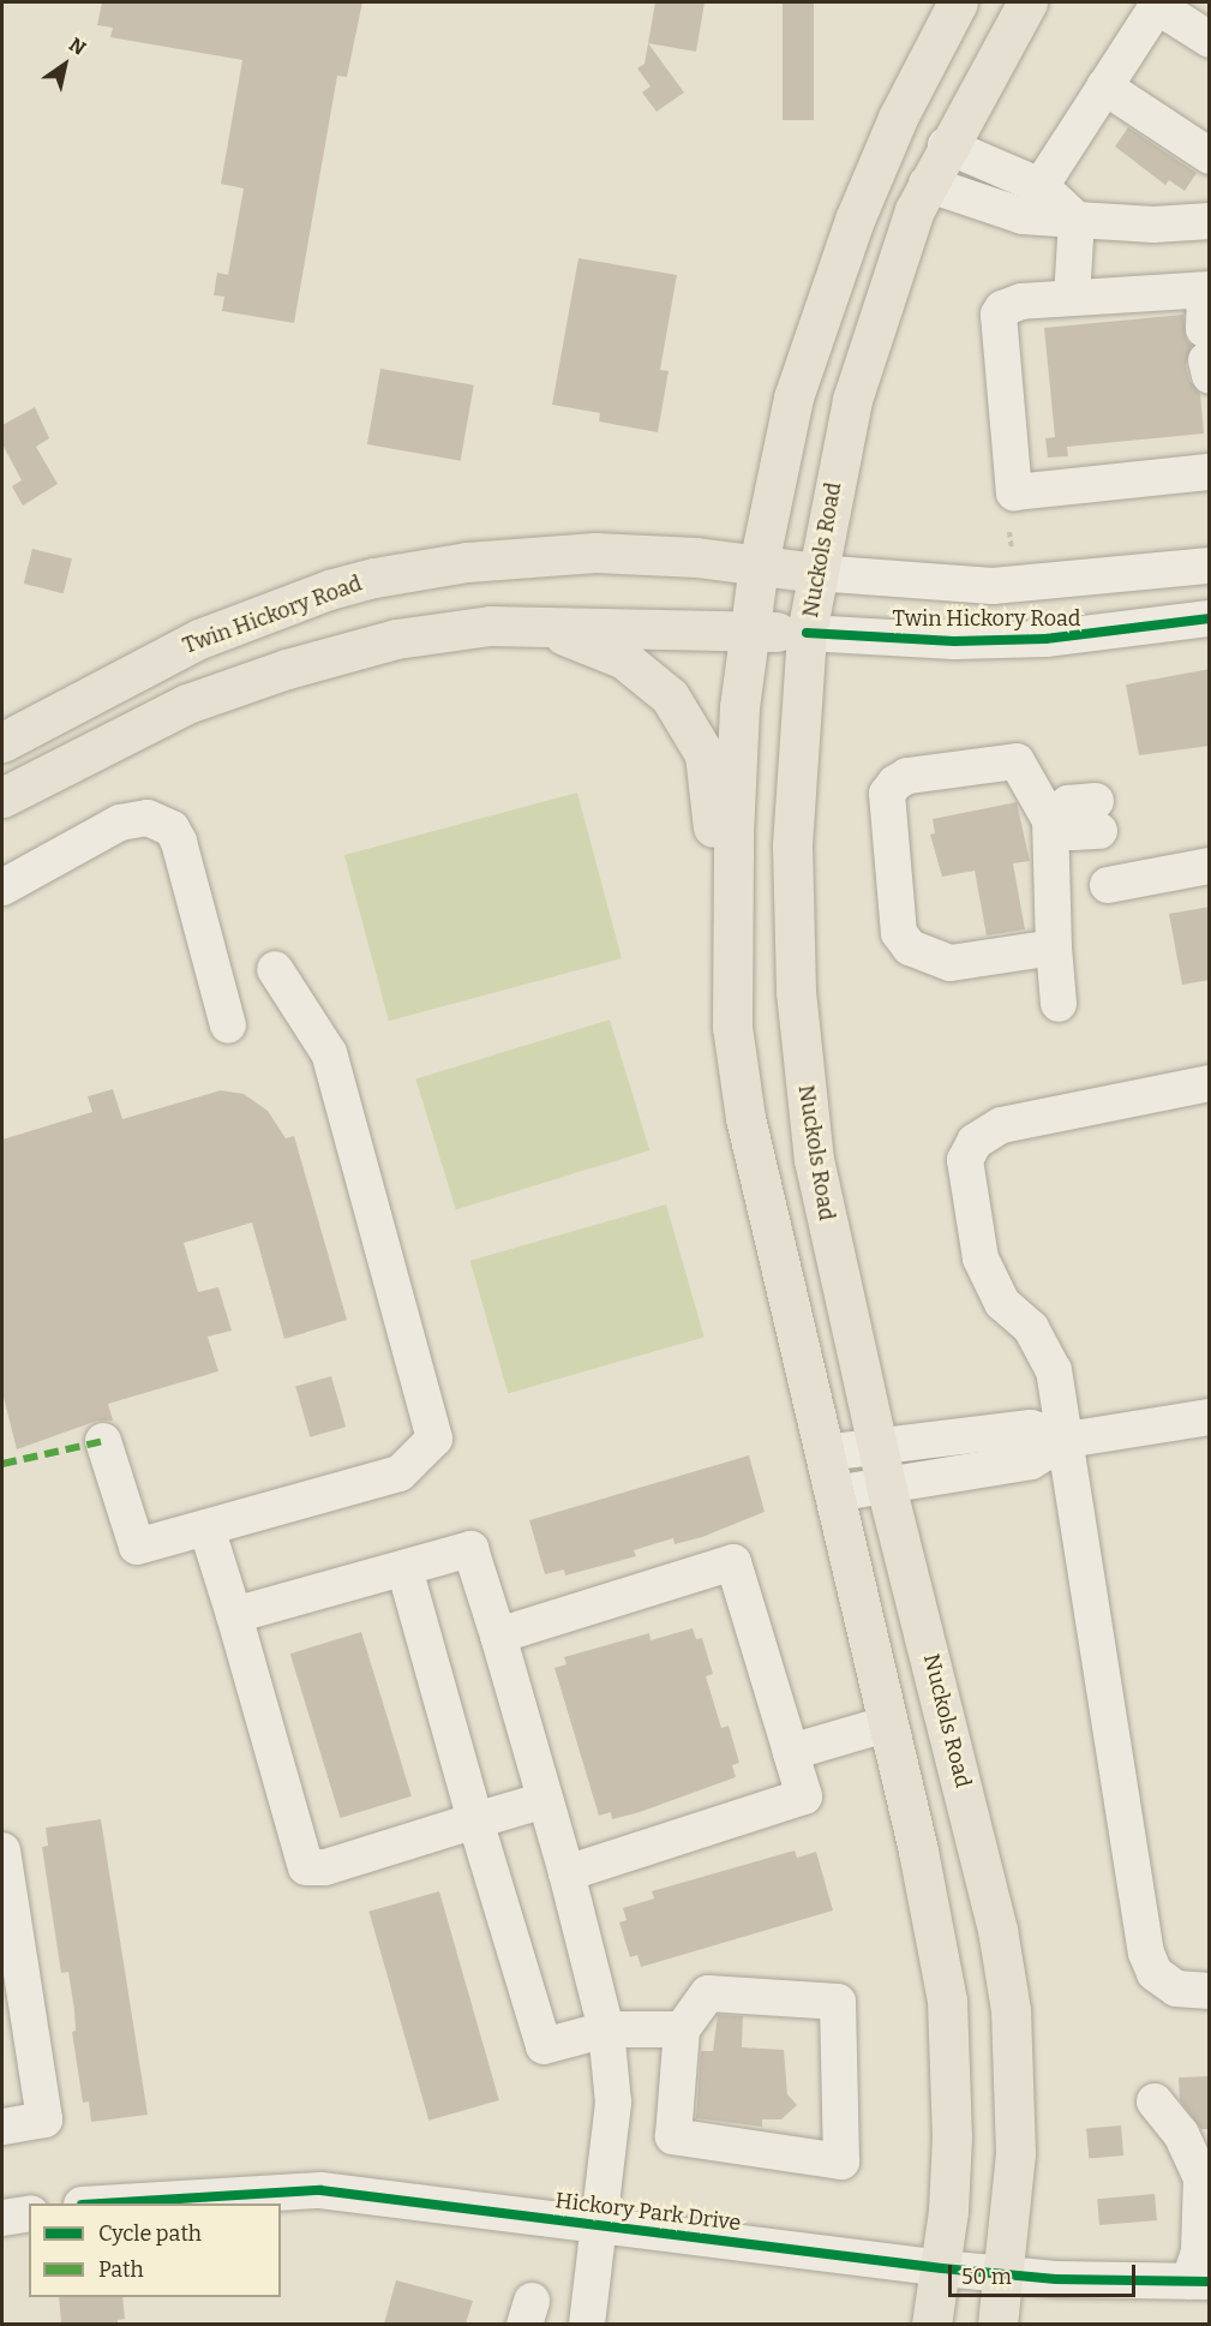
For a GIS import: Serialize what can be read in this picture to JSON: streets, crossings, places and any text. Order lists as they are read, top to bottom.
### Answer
{
  "streets": {
    "main road": ["Nuckols Road", "Twin Hickory Road"],
    "street": ["Hickory Park Drive"]
  },
  "crossings": [
    ["Nuckols Road", "Twin Hickory Road"],
    ["Nuckols Road", "Hickory Park Drive"]
  ],
  "legend": ["Cycle path", "Path"],
  "scale_bar": "50 m",
  "north": "top right"
}
